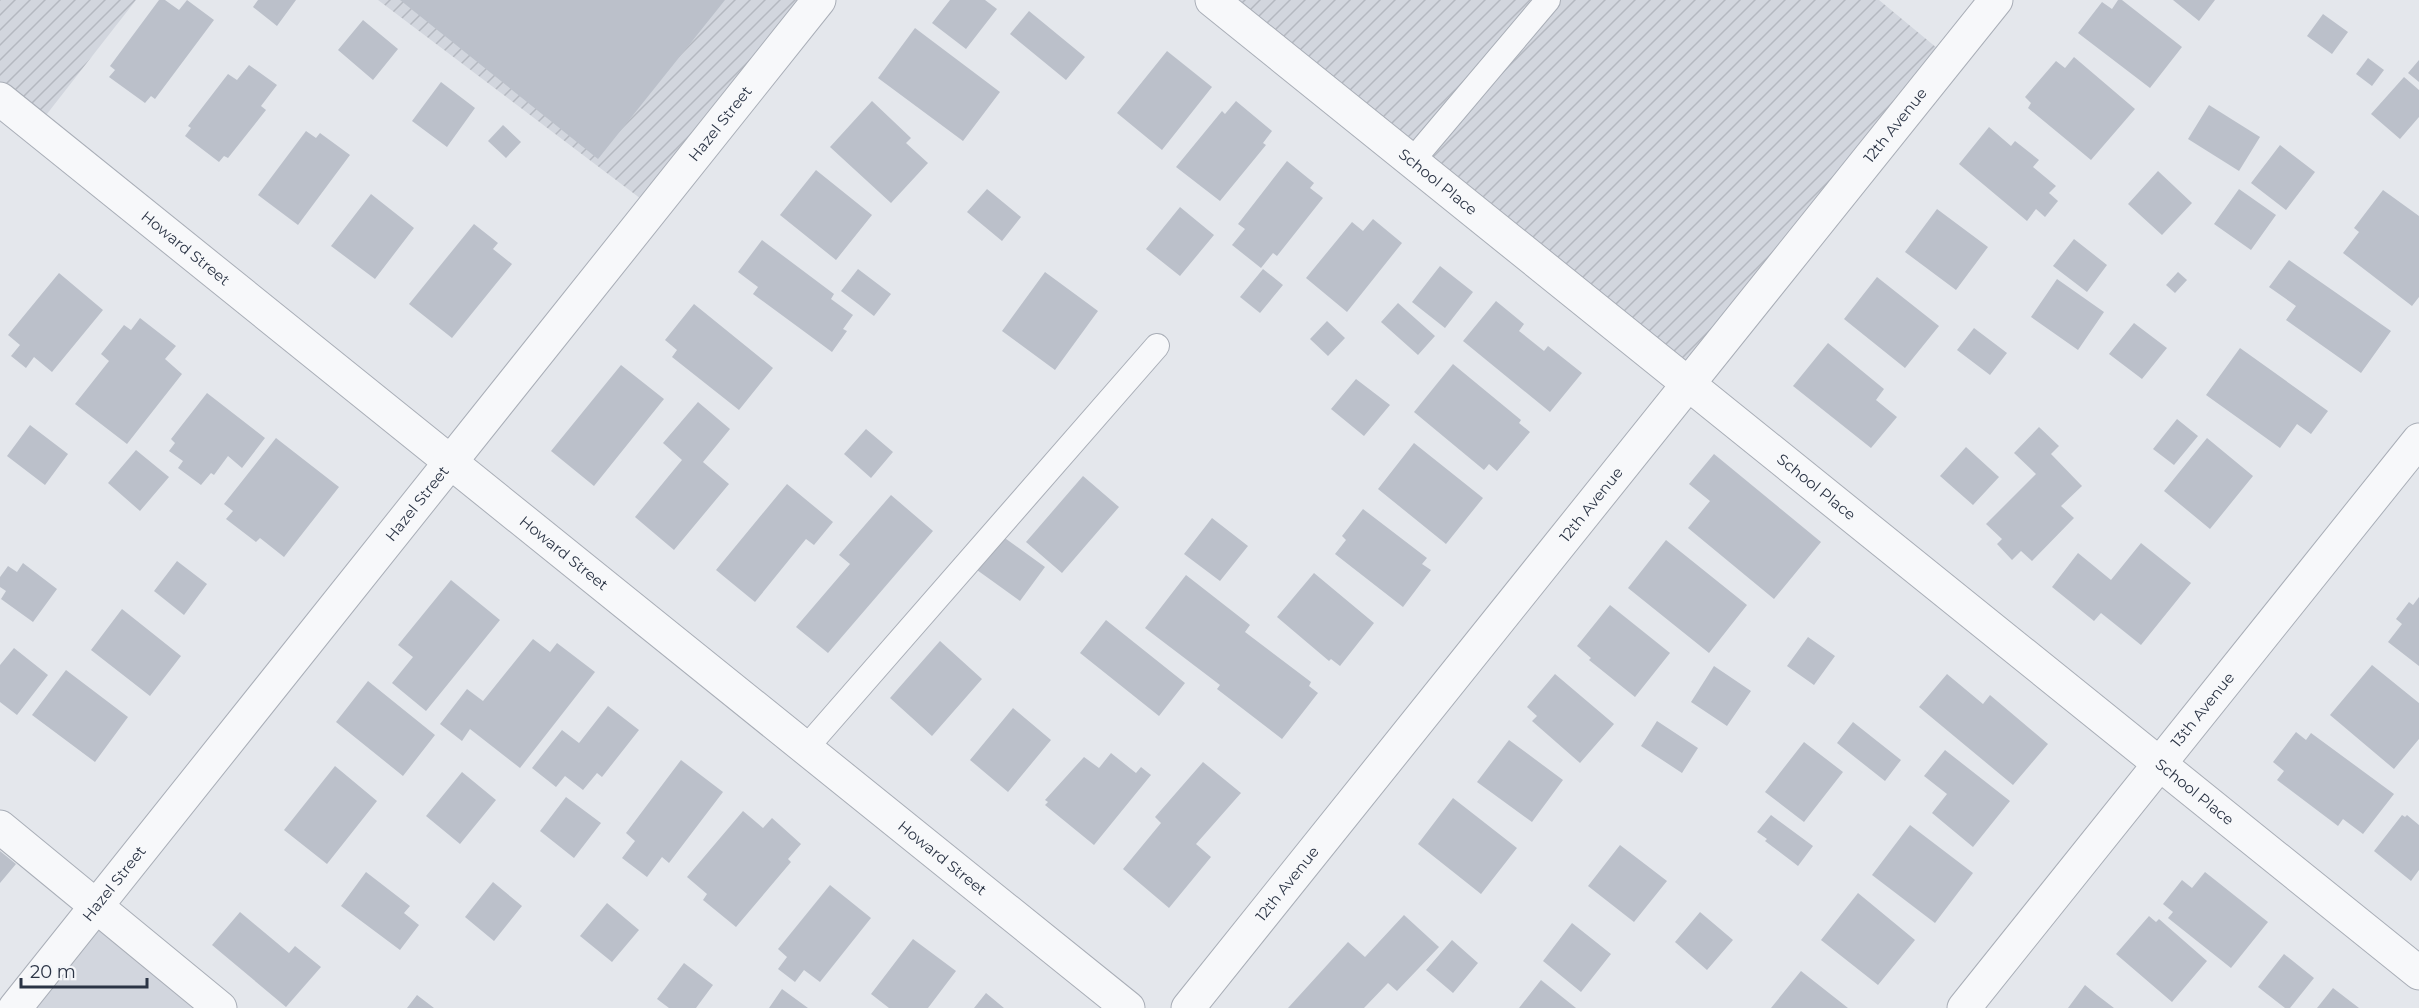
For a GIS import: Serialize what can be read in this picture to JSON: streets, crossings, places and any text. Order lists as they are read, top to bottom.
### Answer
{
  "streets": {
    "street": [
      "Hazel Street",
      "12th Avenue",
      "School Place",
      "Howard Street",
      "13th Avenue"
    ]
  },
  "crossings": [
    ["Hazel Street", "Howard Street"],
    ["12th Avenue", "School Place"],
    ["School Place", "13th Avenue"]
  ],
  "scale_bar": "20 m"
}
